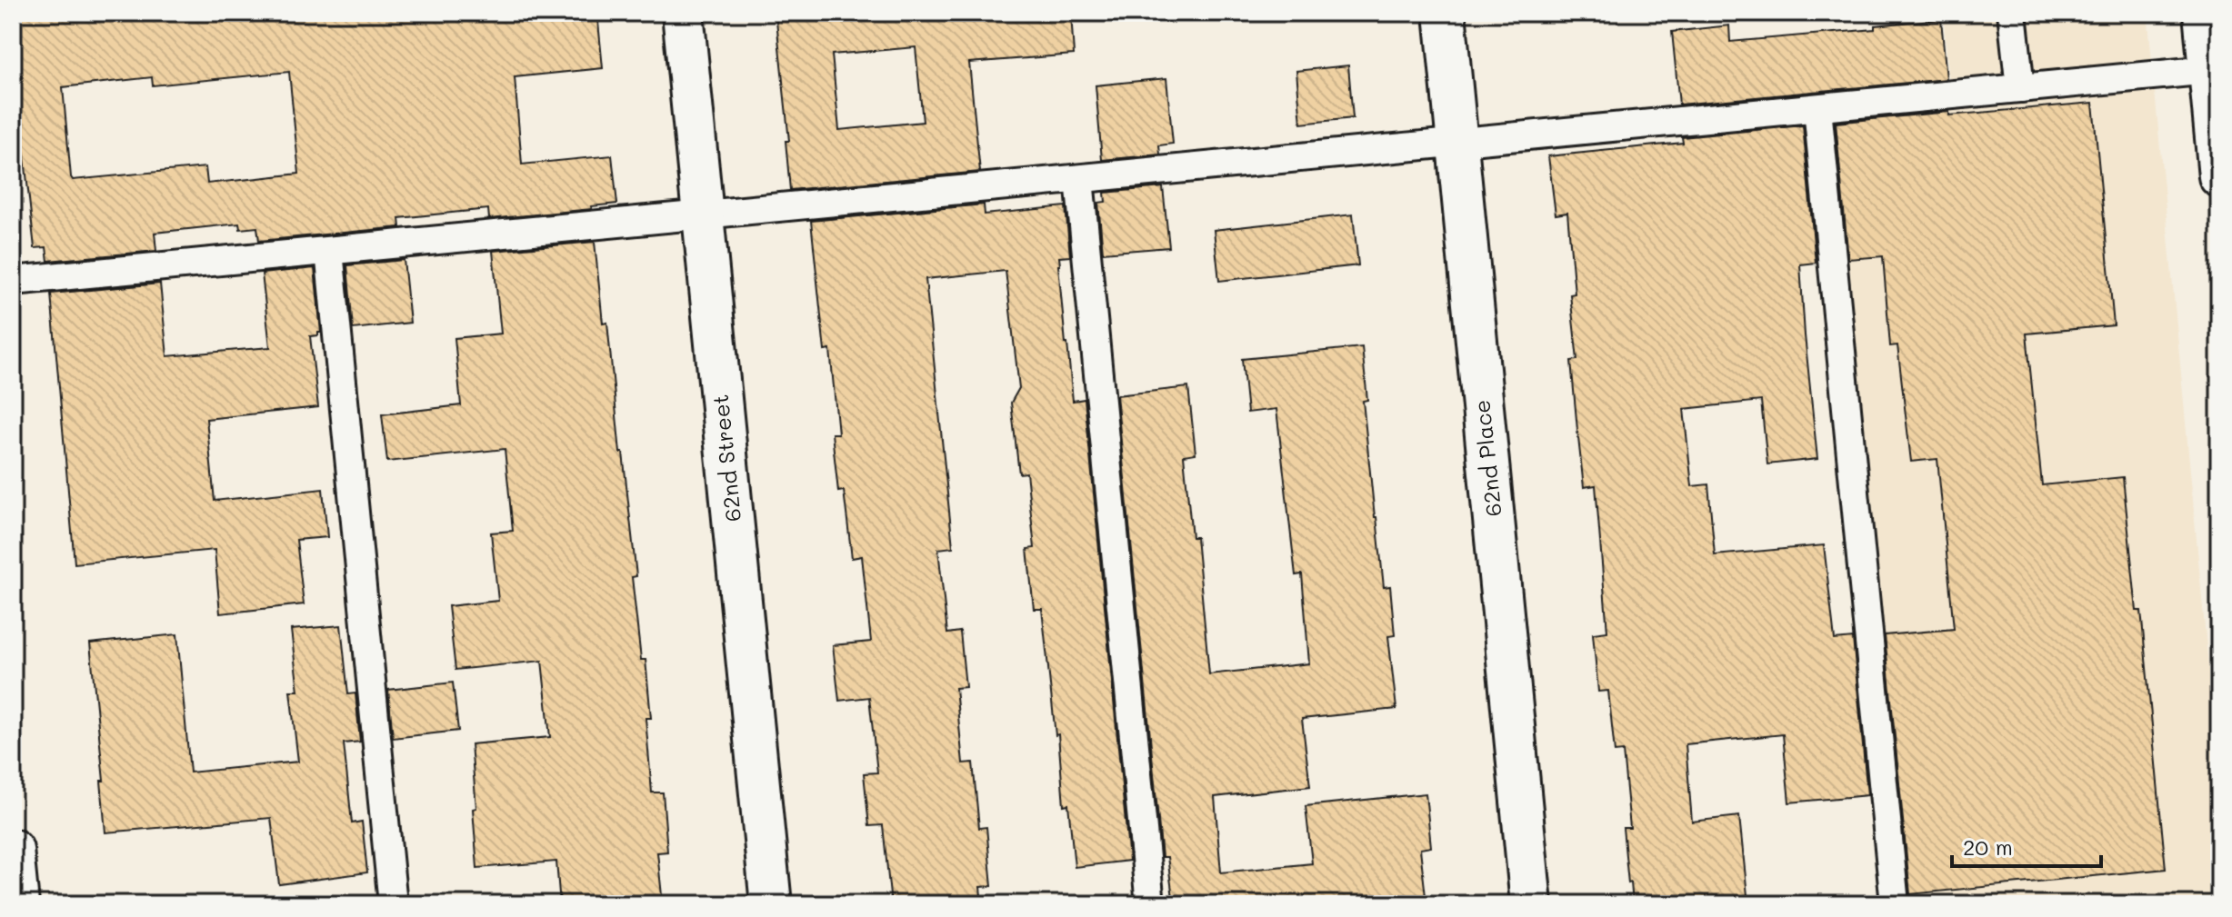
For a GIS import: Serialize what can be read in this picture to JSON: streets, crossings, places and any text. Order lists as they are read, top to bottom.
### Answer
{
  "streets": {
    "street": ["62nd Street", "62nd Place"]
  },
  "scale_bar": "20 m"
}
